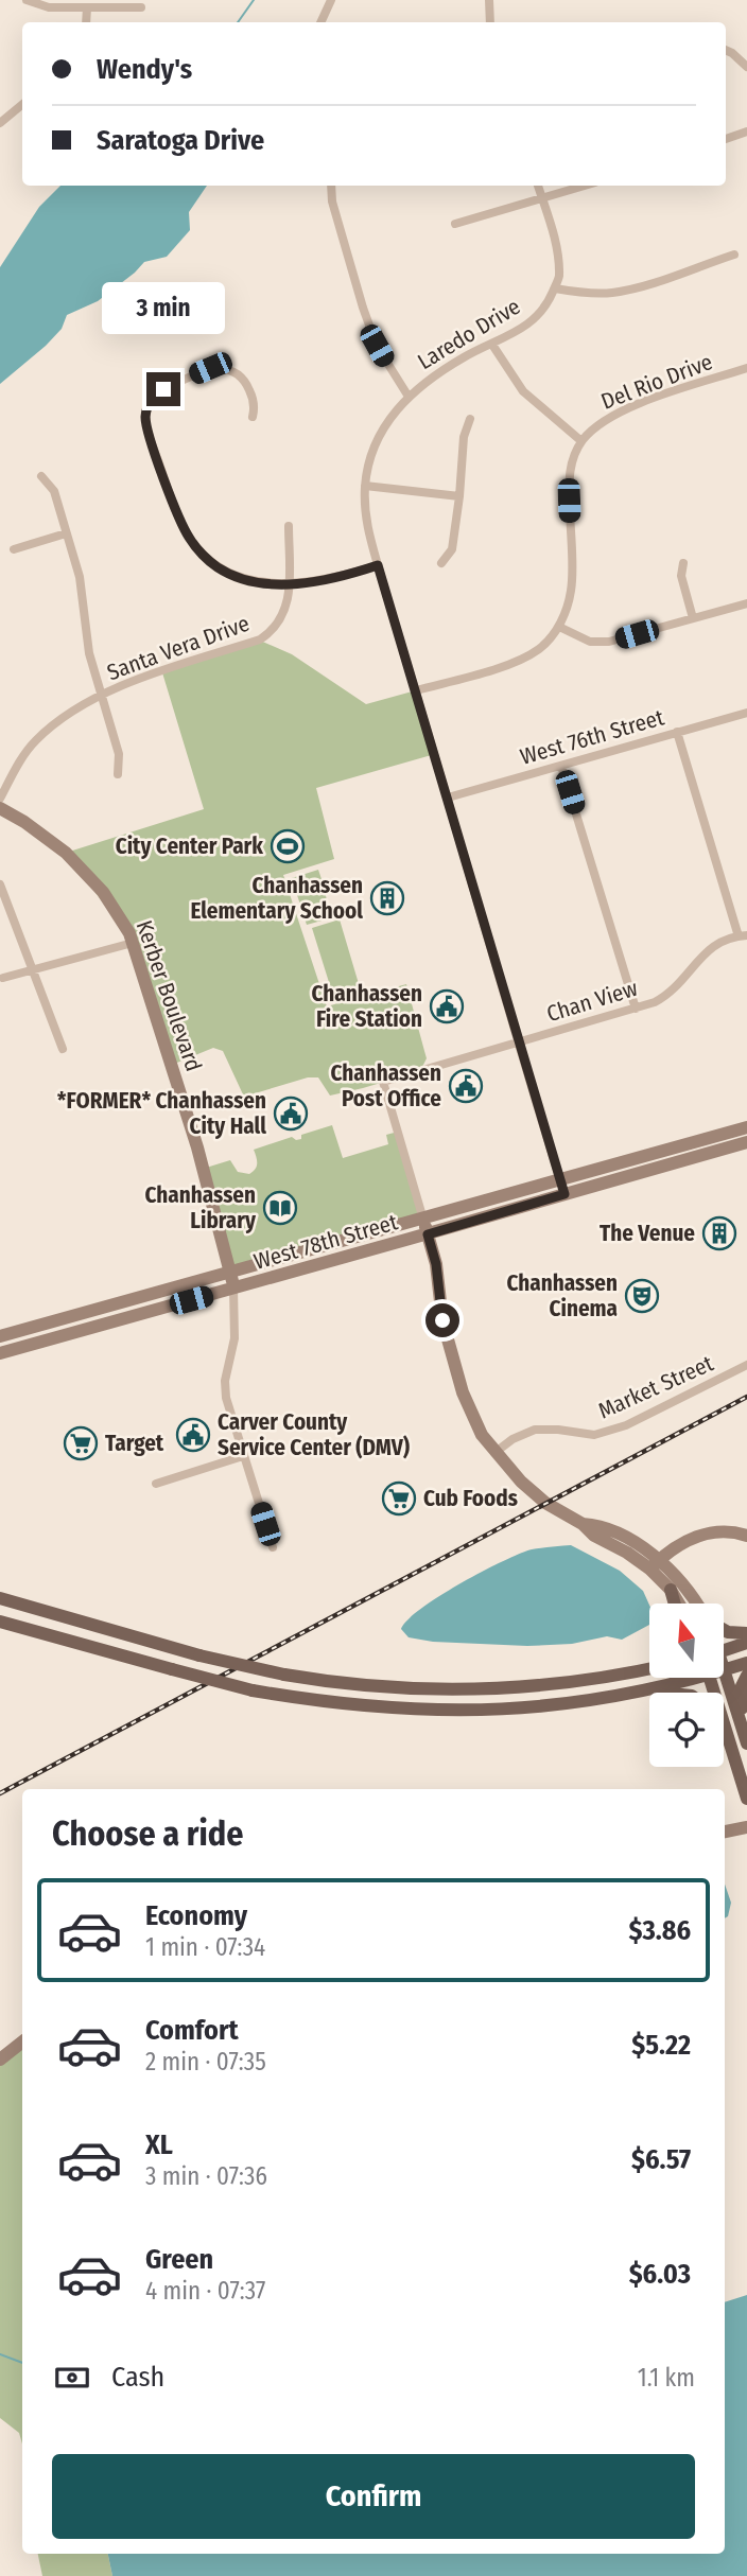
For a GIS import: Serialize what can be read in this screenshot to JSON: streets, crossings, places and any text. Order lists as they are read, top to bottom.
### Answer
{
  "streets": {
    "street": [
      "Laredo Drive",
      "Del Rio Drive",
      "Santa Vera Drive",
      "West 76th Street",
      "Kerber Boulevard",
      "Chan View",
      "West 78th Street",
      "Market Street"
    ]
  },
  "crossings": [
    ["Laredo Drive", "Del Rio Drive"],
    ["Laredo Drive", "West 76th Street"],
    ["Laredo Drive", "Chan View"],
    ["Laredo Drive", "West 78th Street"],
    ["Kerber Boulevard", "West 78th Street"],
    ["Chan View", "West 78th Street"]
  ],
  "places": {
    "sports": ["City Center Park"],
    "building": ["Chanhassen Elementary School", "The Venue"],
    "public building": [
      "Chanhassen Fire Station",
      "Chanhassen Post Office",
      "*FORMER* Chanhassen City Hall",
      "Carver County Service Center (DMV)"
    ],
    "library": ["Chanhassen Library"],
    "theatre": ["Chanhassen Cinema"],
    "supermarket": ["Target", "Cub Foods"]
  },
  "north": "top",
  "page": {
    "banner": ["Wendy's", "Saratoga Drive"],
    "bubble": "3 min",
    "heading": "Choose a ride",
    "list": [
      {
        "name": "Economy",
        "note": "1 min · 07:34",
        "value": "$3.86"
      },
      {
        "name": "Comfort",
        "note": "2 min · 07:35",
        "value": "$5.22"
      },
      {
        "name": "XL",
        "note": "3 min · 07:36",
        "value": "$6.57"
      },
      {
        "name": "Green",
        "note": "4 min · 07:37",
        "value": "$6.03"
      }
    ],
    "pay": ["Cash", "1.1 km"],
    "buttons": "Confirm"
  }
}
